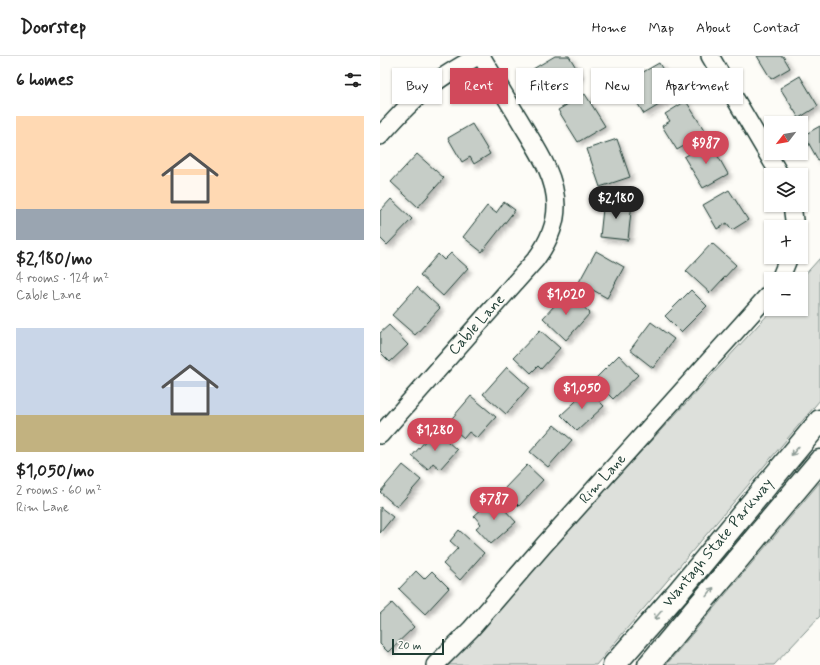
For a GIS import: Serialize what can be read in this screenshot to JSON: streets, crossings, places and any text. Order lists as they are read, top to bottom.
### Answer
{
  "streets": {
    "highway": ["Wantagh State Parkway"],
    "street": ["Cable Lane", "Rim Lane"]
  },
  "scale_bar": "20 m",
  "north": "bottom left",
  "page": {
    "header": "Doorstep",
    "nav": [
      "Home",
      "Map",
      "About",
      "Contact"
    ],
    "heading": "6 homes",
    "chip": [
      "Buy",
      "Rent",
      "Filters",
      "New",
      "Apartment"
    ],
    "list": [
      {
        "name": "$2,180/mo",
        "note": "4 rooms · 124 m² · Cable Lane"
      },
      {
        "name": "$1,050/mo",
        "note": "2 rooms · 60 m² · Rim Lane"
      }
    ],
    "map_buttons": ["+", "−"],
    "price": [
      "$987",
      "$2,180",
      "$1,020",
      "$1,050",
      "$1,280",
      "$787"
    ],
    "scale": "20 m"
  }
}
